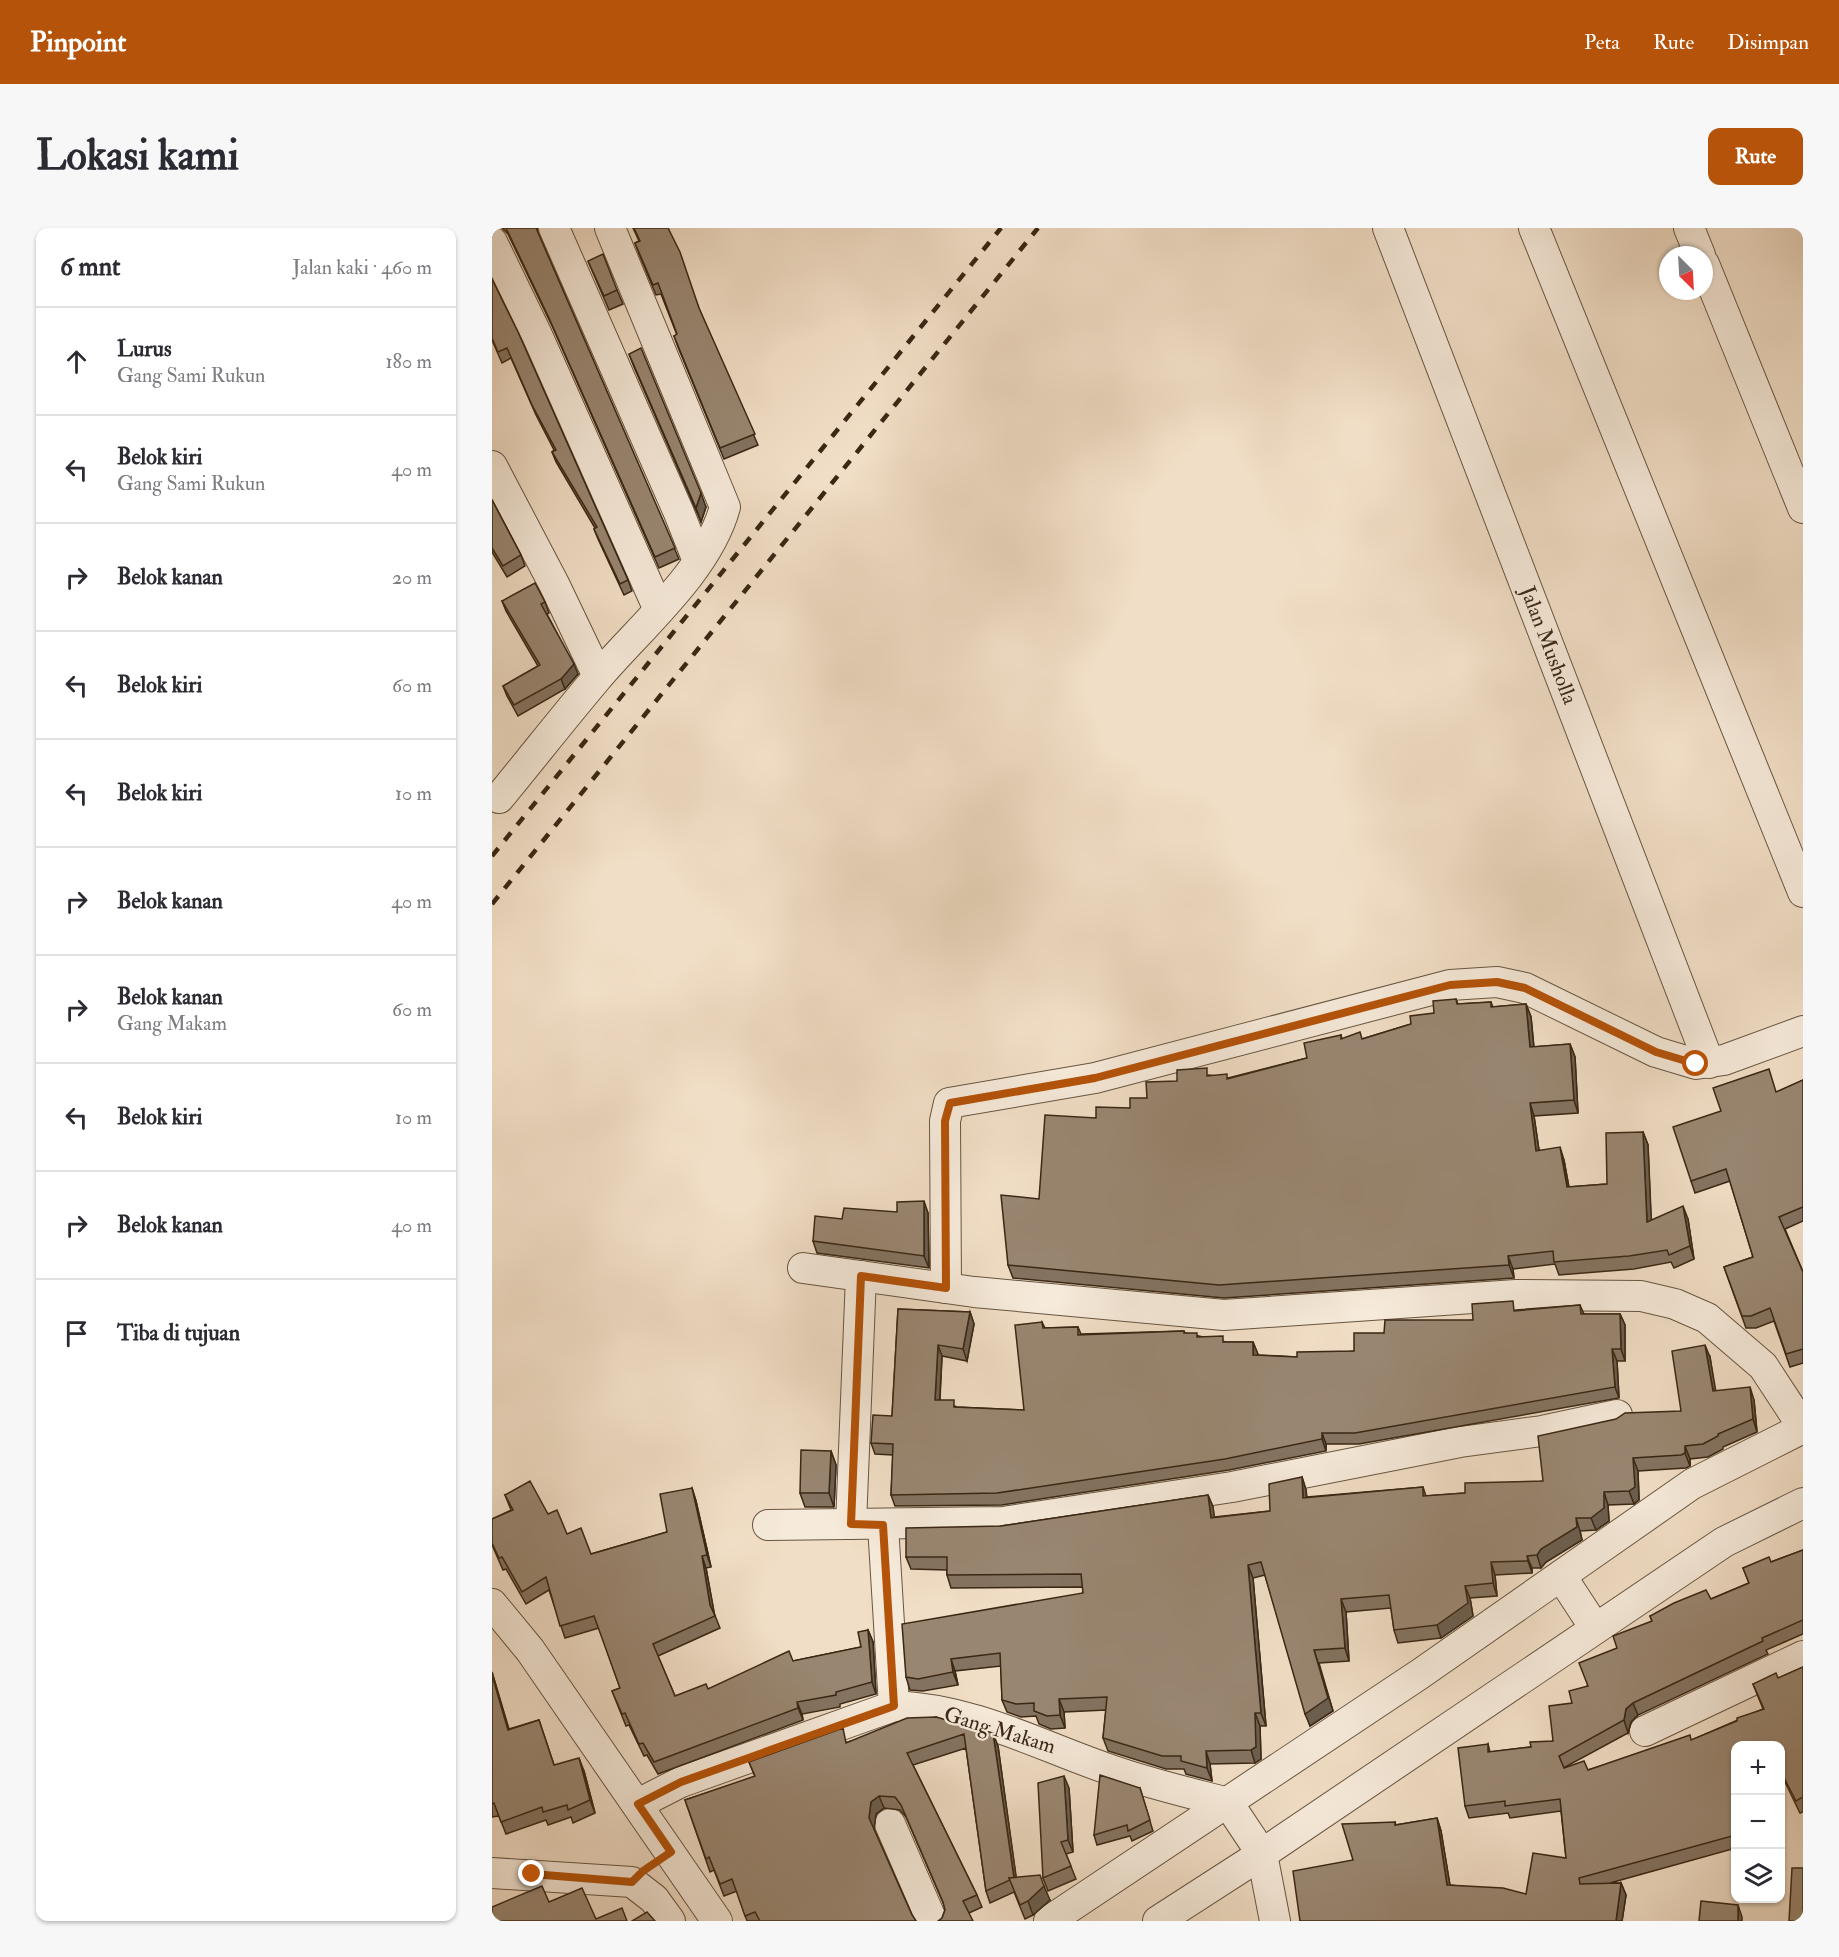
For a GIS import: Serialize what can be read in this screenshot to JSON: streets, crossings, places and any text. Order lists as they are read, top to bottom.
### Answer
{
  "streets": {
    "street": ["Jalan Musholla", "Gang Makam"]
  },
  "north": "bottom right",
  "page": {
    "header": "Pinpoint",
    "nav": ["Peta", "Rute", "Disimpan"],
    "buttons": "Rute",
    "title": "Lokasi kami",
    "heading": ["6 mnt", "Jalan kaki · 460 m"],
    "list": [
      ["Lurus", "Gang Sami Rukun", "180 m"],
      ["Belok kiri", "Gang Sami Rukun", "40 m"],
      ["Belok kanan", "20 m"],
      ["Belok kiri", "60 m"],
      ["Belok kiri", "10 m"],
      ["Belok kanan", "40 m"],
      ["Belok kanan", "Gang Makam", "60 m"],
      ["Belok kiri", "10 m"],
      ["Belok kanan", "40 m"],
      "Tiba di tujuan"
    ],
    "map_buttons": ["+", "−"]
  }
}
